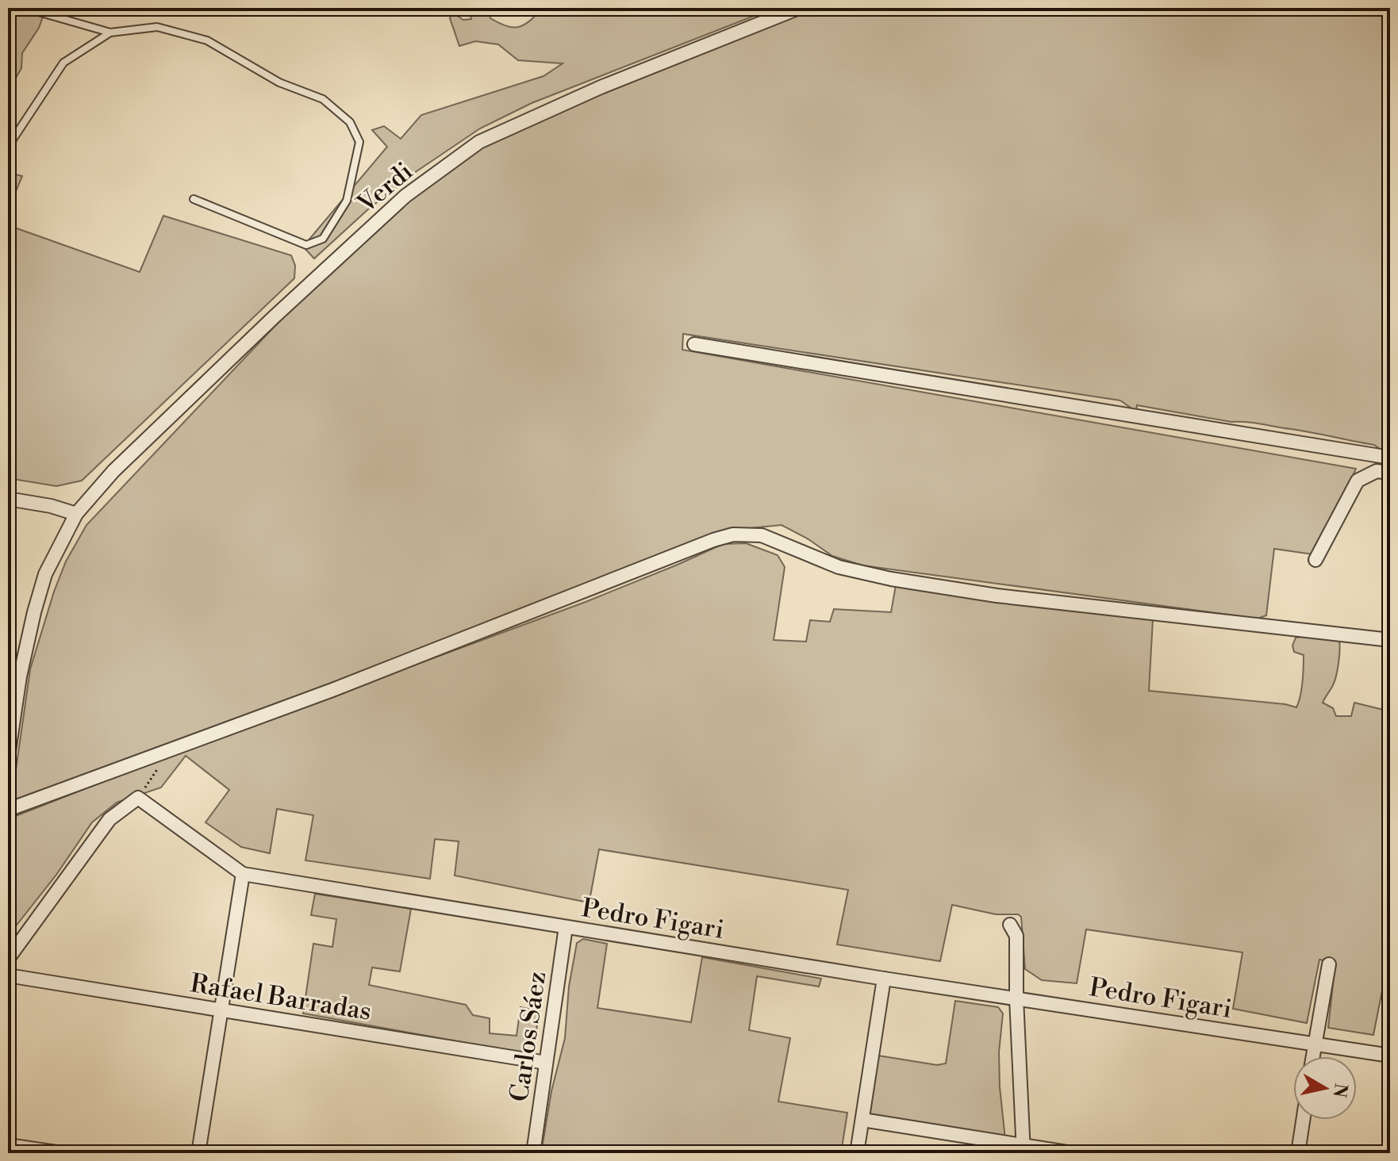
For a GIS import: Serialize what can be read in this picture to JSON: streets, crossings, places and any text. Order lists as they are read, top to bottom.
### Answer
{
  "streets": {
    "street": [
      "Verdi",
      "Pedro Figari",
      "Rafael Barradas",
      "Carlos Sáez"
    ]
  },
  "crossings": [
    ["Pedro Figari", "Carlos Sáez"],
    ["Rafael Barradas", "Carlos Sáez"]
  ],
  "north": "right"
}
